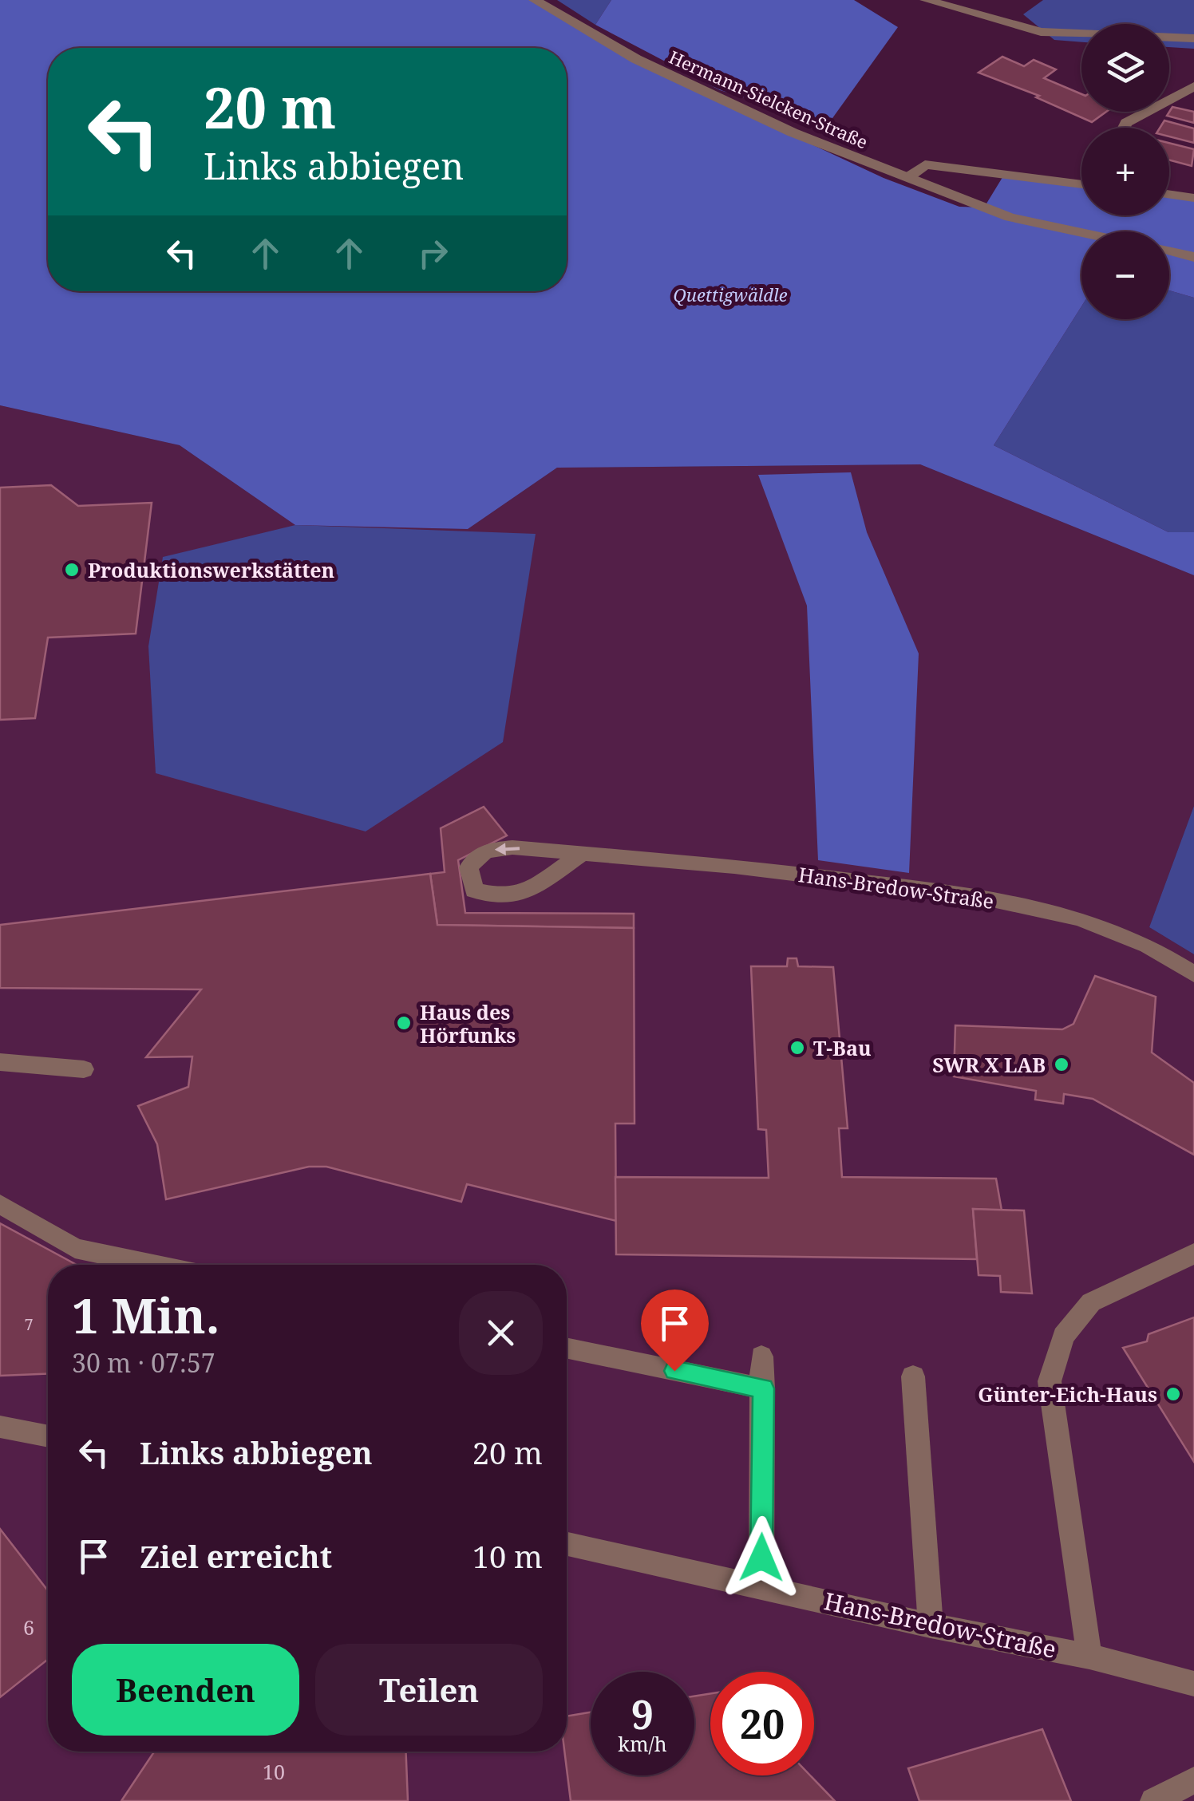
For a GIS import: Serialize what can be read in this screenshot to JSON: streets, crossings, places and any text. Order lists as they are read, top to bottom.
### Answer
{
  "streets": {
    "street": ["Hermann-Sielcken-Straße", "Hans-Bredow-Straße"]
  },
  "parks": ["Quettigwäldle"],
  "places": [
    "Produktionswerkstätten",
    "Haus des Hörfunks",
    "T-Bau",
    "SWR X LAB",
    "Günter-Eich-Haus"
  ],
  "house_numbers": ["7", "6", "10"],
  "page": {
    "map_buttons": ["+", "−"],
    "turn": ["20 m", "Links abbiegen"],
    "heading": ["1 Min.", "30 m · 07:57"],
    "list": [
      {
        "name": "Links abbiegen",
        "value": "20 m"
      },
      {
        "name": "Ziel erreicht",
        "value": "10 m"
      }
    ],
    "buttons": ["Beenden", "Teilen"],
    "speed": "9 km/h",
    "limit": "20"
  }
}
